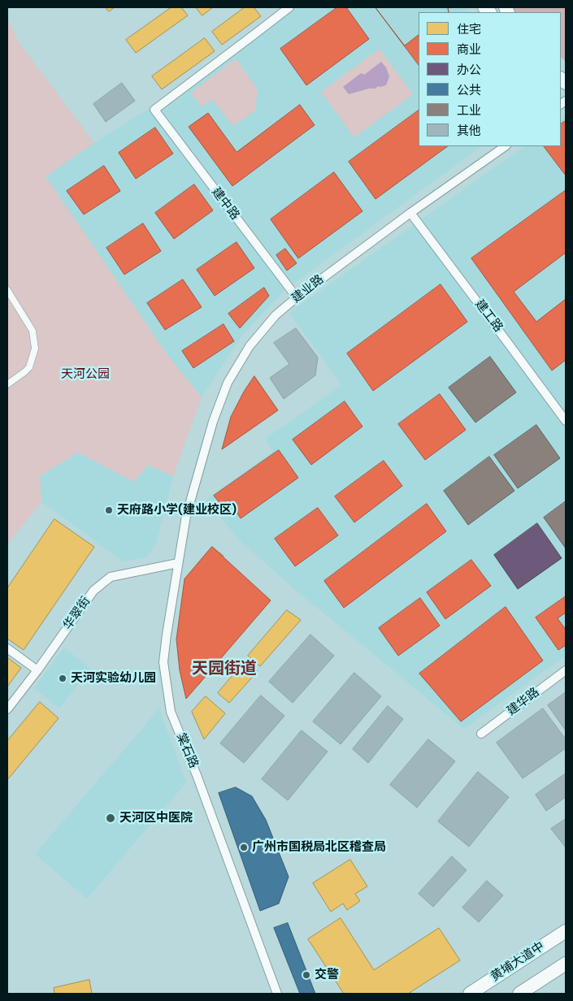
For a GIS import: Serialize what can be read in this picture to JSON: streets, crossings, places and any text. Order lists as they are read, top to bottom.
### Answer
{
  "streets": {
    "main road": ["黄埔大道中"],
    "street": [
      "建中路",
      "建业路",
      "建工路",
      "华翠街",
      "建华路",
      "棠石路"
    ]
  },
  "crossings": [
    ["建中路", "建业路"],
    ["建业路", "建工路"],
    ["建业路", "棠石路"],
    ["华翠街", "棠石路"]
  ],
  "districts": ["天园街道"],
  "parks": ["天河公园"],
  "places": [
    "天府路小学(建业校区)",
    "天河实验幼儿园",
    "天河区中医院",
    "广州市国税局北区稽查局",
    "交警"
  ],
  "legend": [
    "住宅",
    "商业",
    "办公",
    "公共",
    "工业",
    "其他"
  ]
}
